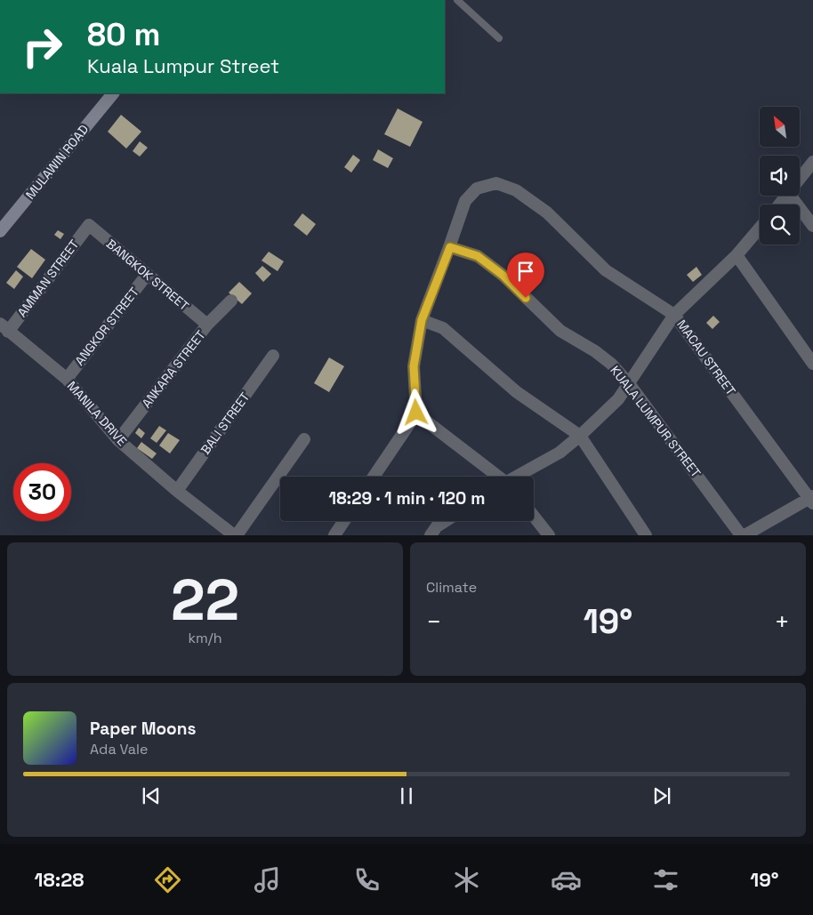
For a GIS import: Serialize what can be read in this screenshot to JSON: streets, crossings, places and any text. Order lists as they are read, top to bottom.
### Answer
{
  "streets": {
    "main road": ["MULAWIN ROAD"],
    "street": [
      "BANGKOK STREET",
      "AMMAN STREET",
      "ANGKOR STREET",
      "MACAU STREET",
      "ANKARA STREET",
      "MANILA DRIVE",
      "KUALA LUMPUR STREET",
      "BALI STREET"
    ]
  },
  "crossings": [
    ["BANGKOK STREET", "AMMAN STREET"],
    ["BANGKOK STREET", "ANGKOR STREET"],
    ["BANGKOK STREET", "ANKARA STREET"],
    ["AMMAN STREET", "MANILA DRIVE"],
    ["ANGKOR STREET", "MANILA DRIVE"],
    ["MACAU STREET", "KUALA LUMPUR STREET"],
    ["ANKARA STREET", "MANILA DRIVE"],
    ["MANILA DRIVE", "BALI STREET"]
  ],
  "north": "top left",
  "page": {
    "turn": ["80 m", "Kuala Lumpur Street"],
    "limit": "30",
    "trip": "18:29 · 1 min · 120 m",
    "tile": [
      ["22", "km/h"],
      "Climate"
    ],
    "heat": ["−", "19°", "+"],
    "song": ["Paper Moons", "Ada Vale"],
    "tabs": ["18:28", "19°"]
  }
}
